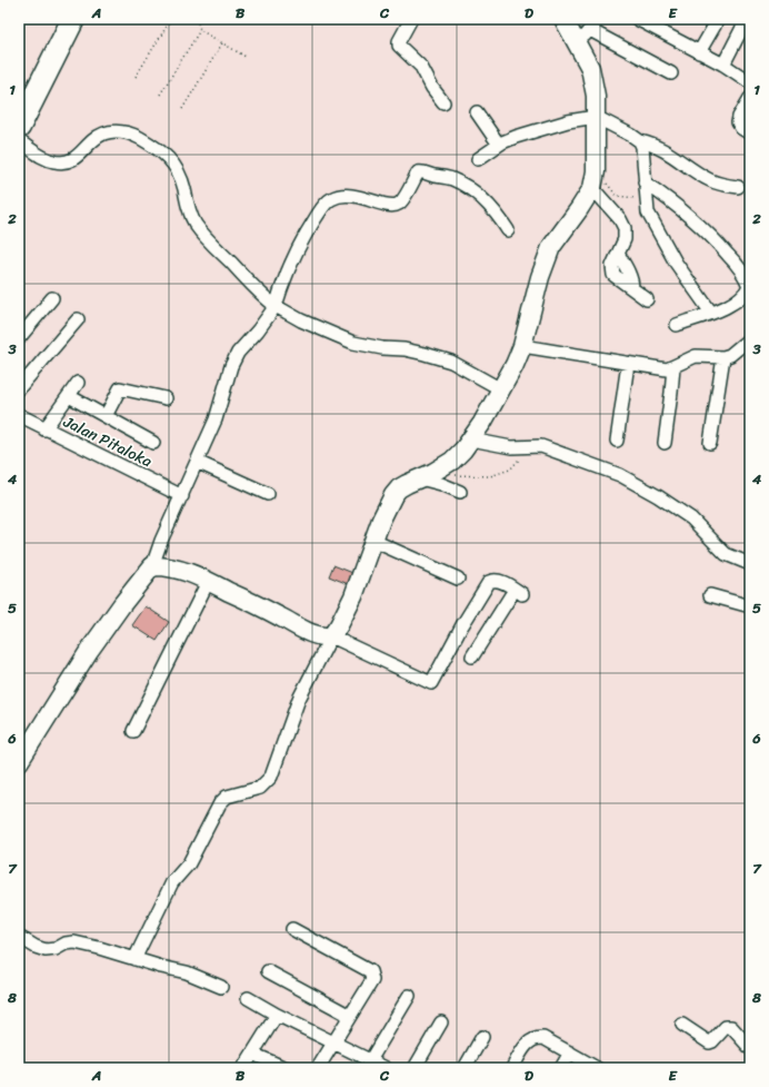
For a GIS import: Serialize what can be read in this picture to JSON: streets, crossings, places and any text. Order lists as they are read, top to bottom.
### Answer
{
  "streets": {
    "street": ["Jalan Pitaloka"]
  },
  "grid": {
    "columns": [
      "A",
      "B",
      "C",
      "D",
      "E"
    ],
    "rows": [
      "1",
      "2",
      "3",
      "4",
      "5",
      "6",
      "7",
      "8"
    ]
  }
}
